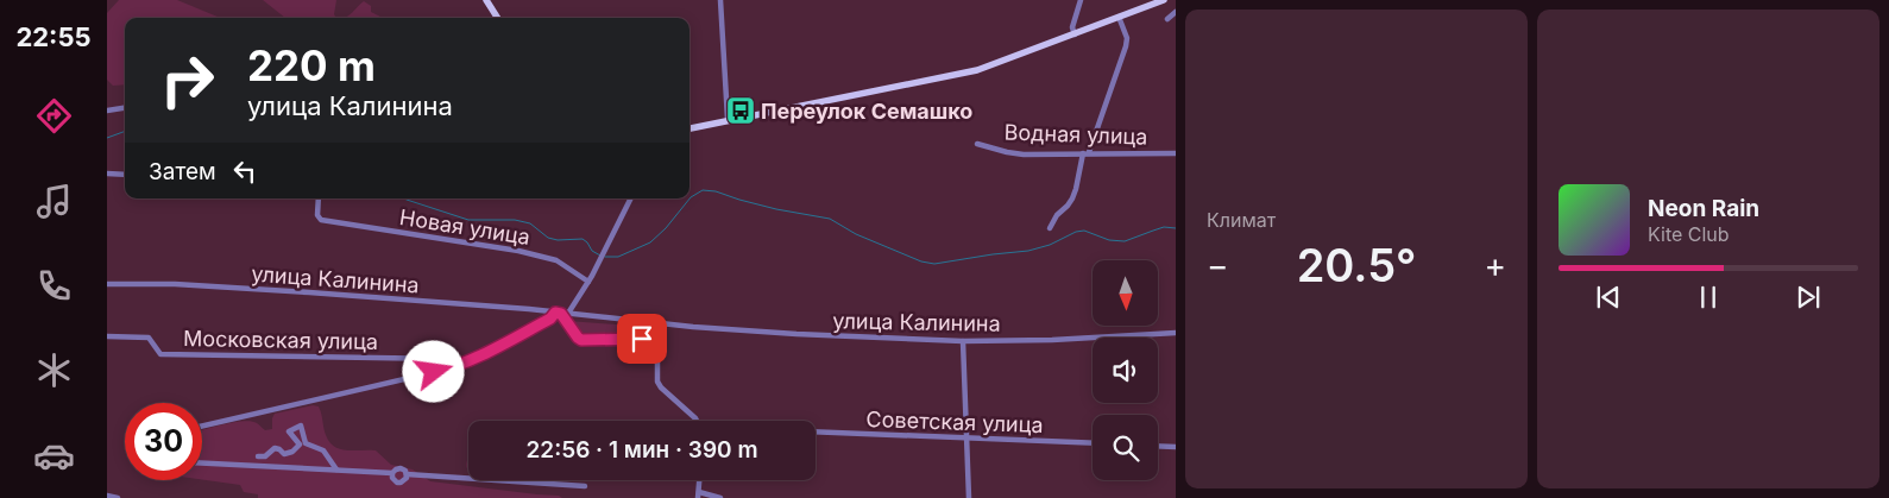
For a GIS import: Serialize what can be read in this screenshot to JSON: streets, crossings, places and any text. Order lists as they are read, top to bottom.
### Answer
{
  "streets": {
    "street": [
      "Водная улица",
      "Новая улица",
      "улица Калинина",
      "Московская улица",
      "Советская улица"
    ]
  },
  "places": {
    "bus stop": ["Переулок Семашко"]
  },
  "north": "bottom",
  "page": {
    "tabs": "22:55",
    "tile": "Климат",
    "turn": ["220 m", "улица Калинина"],
    "then": "Затем",
    "song": ["Neon Rain", "Kite Club"],
    "heat": ["−", "20.5°", "+"],
    "limit": "30",
    "trip": "22:56 · 1 мин · 390 m"
  }
}
